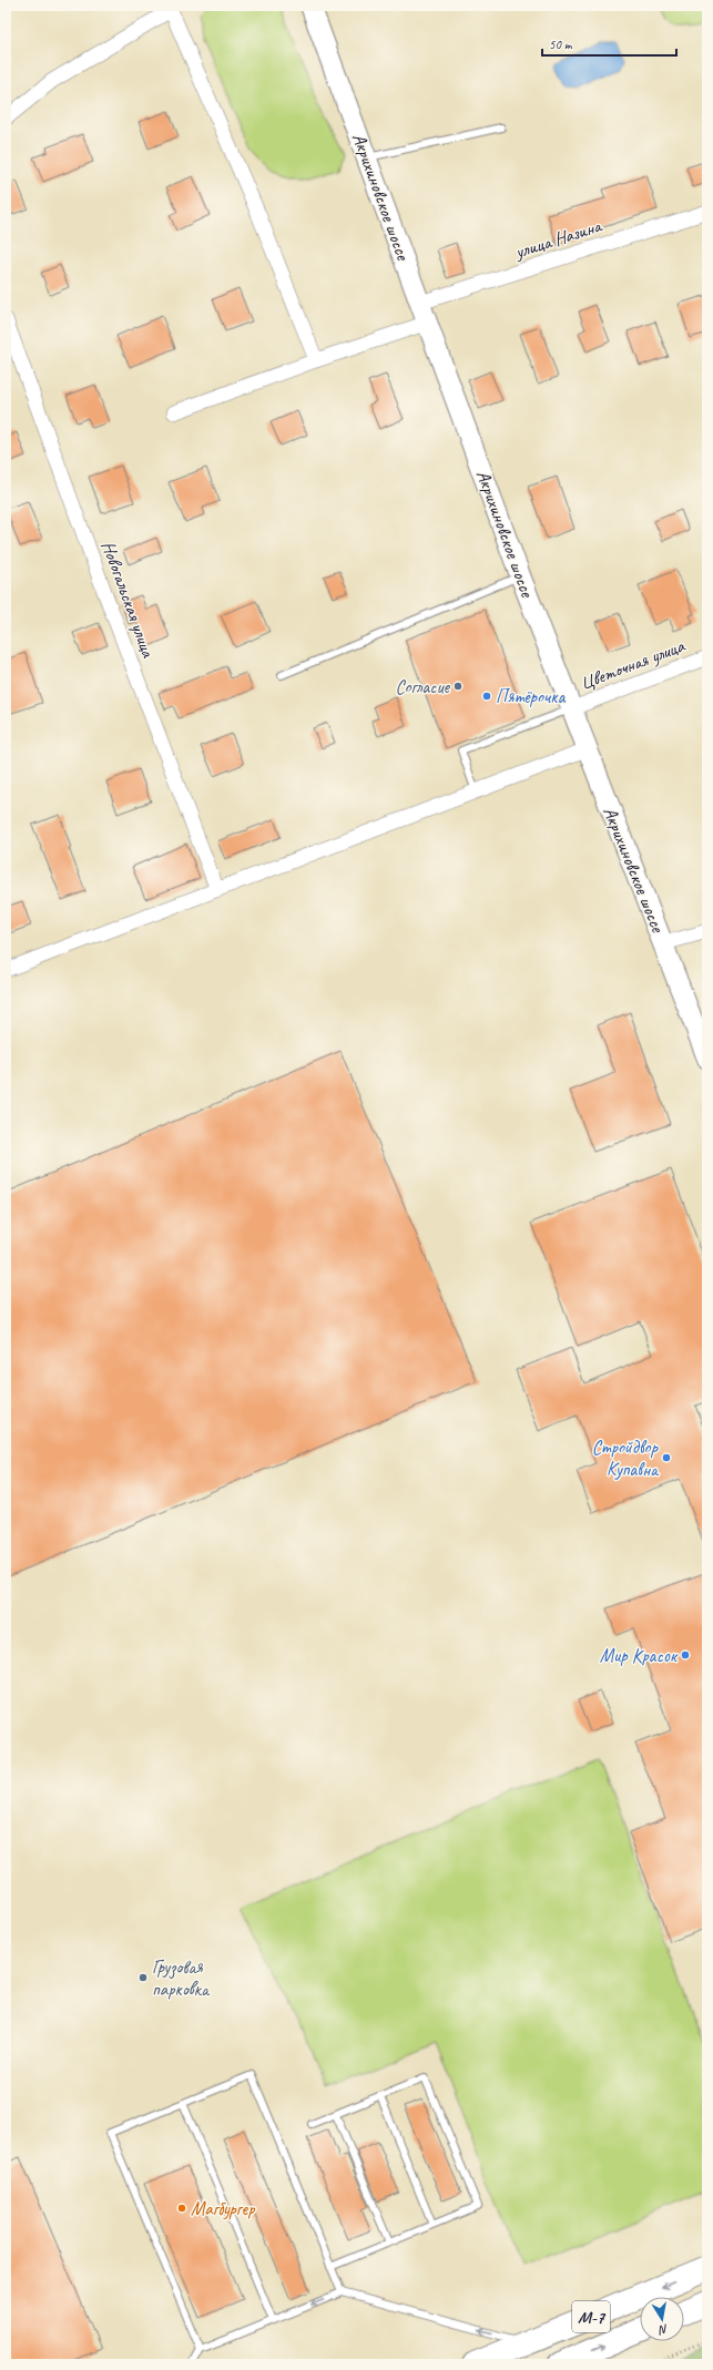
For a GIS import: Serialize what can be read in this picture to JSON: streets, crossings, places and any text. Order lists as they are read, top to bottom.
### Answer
{
  "streets": {
    "highway": ["М-7"],
    "main road": ["Акрихиновское шоссе"],
    "street": ["улица Назина", "Новогальская улица", "Цветочная улица"]
  },
  "crossings": [
    ["Акрихиновское шоссе", "улица Назина"],
    ["Акрихиновское шоссе", "Цветочная улица"]
  ],
  "places": [
    "Согласие",
    "Пятёрочка",
    "Стройдвор Купавна",
    "Мир Красок",
    "Грузовая парковка",
    "Магбургер"
  ],
  "scale_bar": "50 m",
  "north": "bottom"
}
